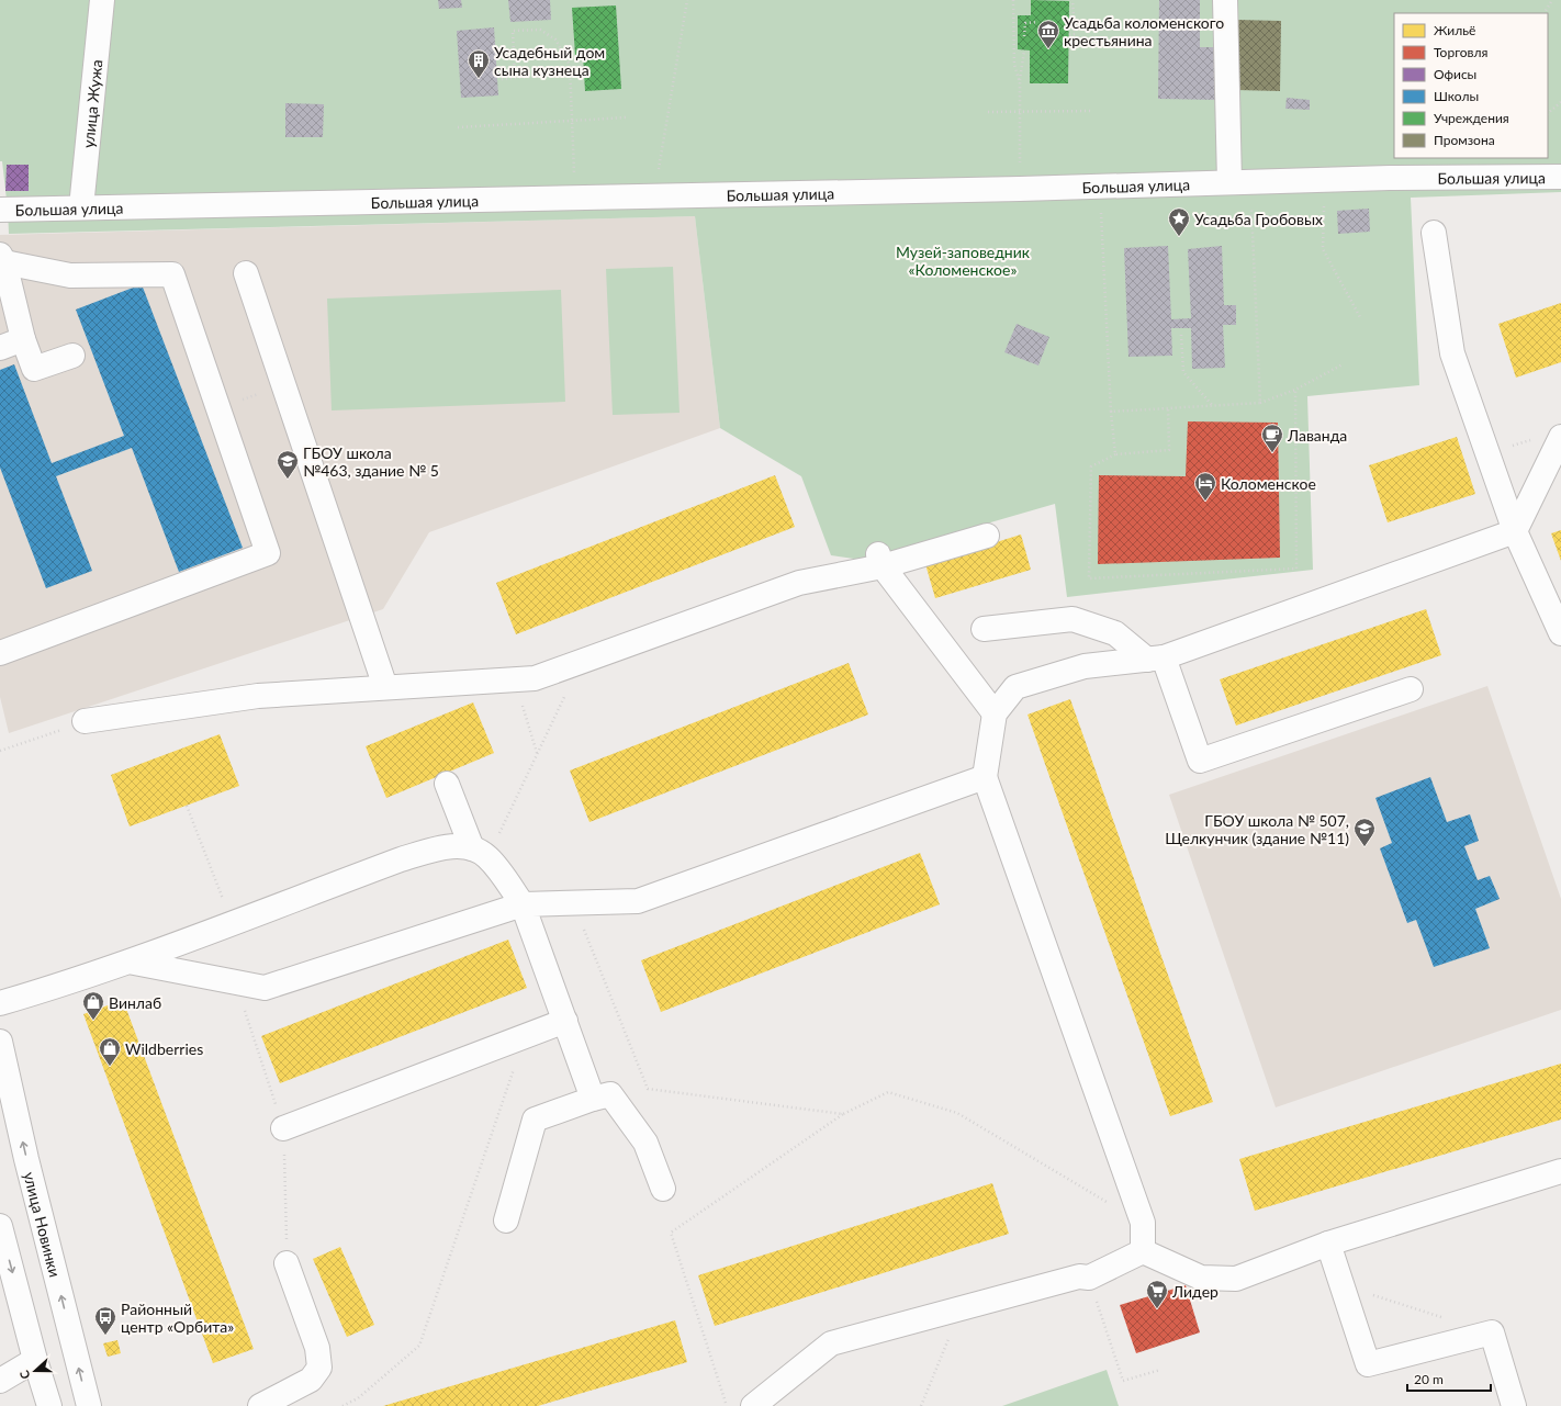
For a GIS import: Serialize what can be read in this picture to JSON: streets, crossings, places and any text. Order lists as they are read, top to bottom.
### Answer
{
  "streets": {
    "street": ["улица Жужа", "Большая улица", "улица Новинки"]
  },
  "crossings": [
    ["улица Жужа", "Большая улица"]
  ],
  "parks": ["Музей-заповедник «Коломенское»"],
  "places": {
    "museum": ["Усадьба коломенского крестьянина"],
    "building": ["Усадебный дом сына кузнеца"],
    "place": ["Усадьба Гробовых"],
    "cafe": ["Лаванда"],
    "school or university": ["ГБОУ школа №463, здание № 5", "ГБОУ школа № 507, Щелкунчик (здание №11)"],
    "hotel": ["Коломенское"],
    "shop": ["Винлаб", "Wildberries"],
    "supermarket": ["Лидер"],
    "bus stop": ["Районный центр «Орбита»"]
  },
  "legend": [
    "Жильё",
    "Торговля",
    "Офисы",
    "Школы",
    "Учреждения",
    "Промзона"
  ],
  "scale_bar": "20 m",
  "north": "left"
}
